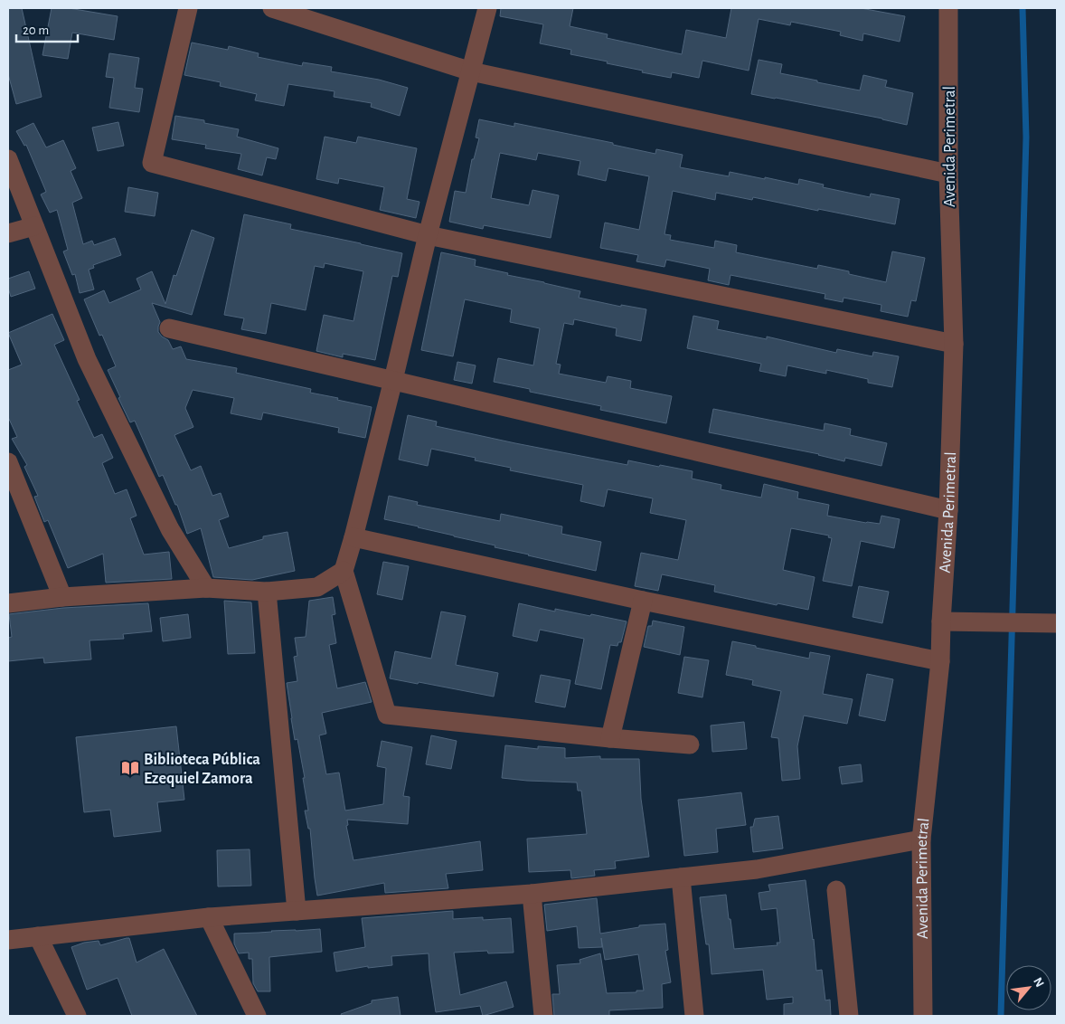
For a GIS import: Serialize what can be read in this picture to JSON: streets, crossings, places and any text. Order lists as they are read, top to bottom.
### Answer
{
  "streets": {
    "street": ["Avenida Perimetral"]
  },
  "places": {
    "library": ["Biblioteca Pública Ezequiel Zamora"]
  },
  "scale_bar": "20 m",
  "north": "top right"
}
